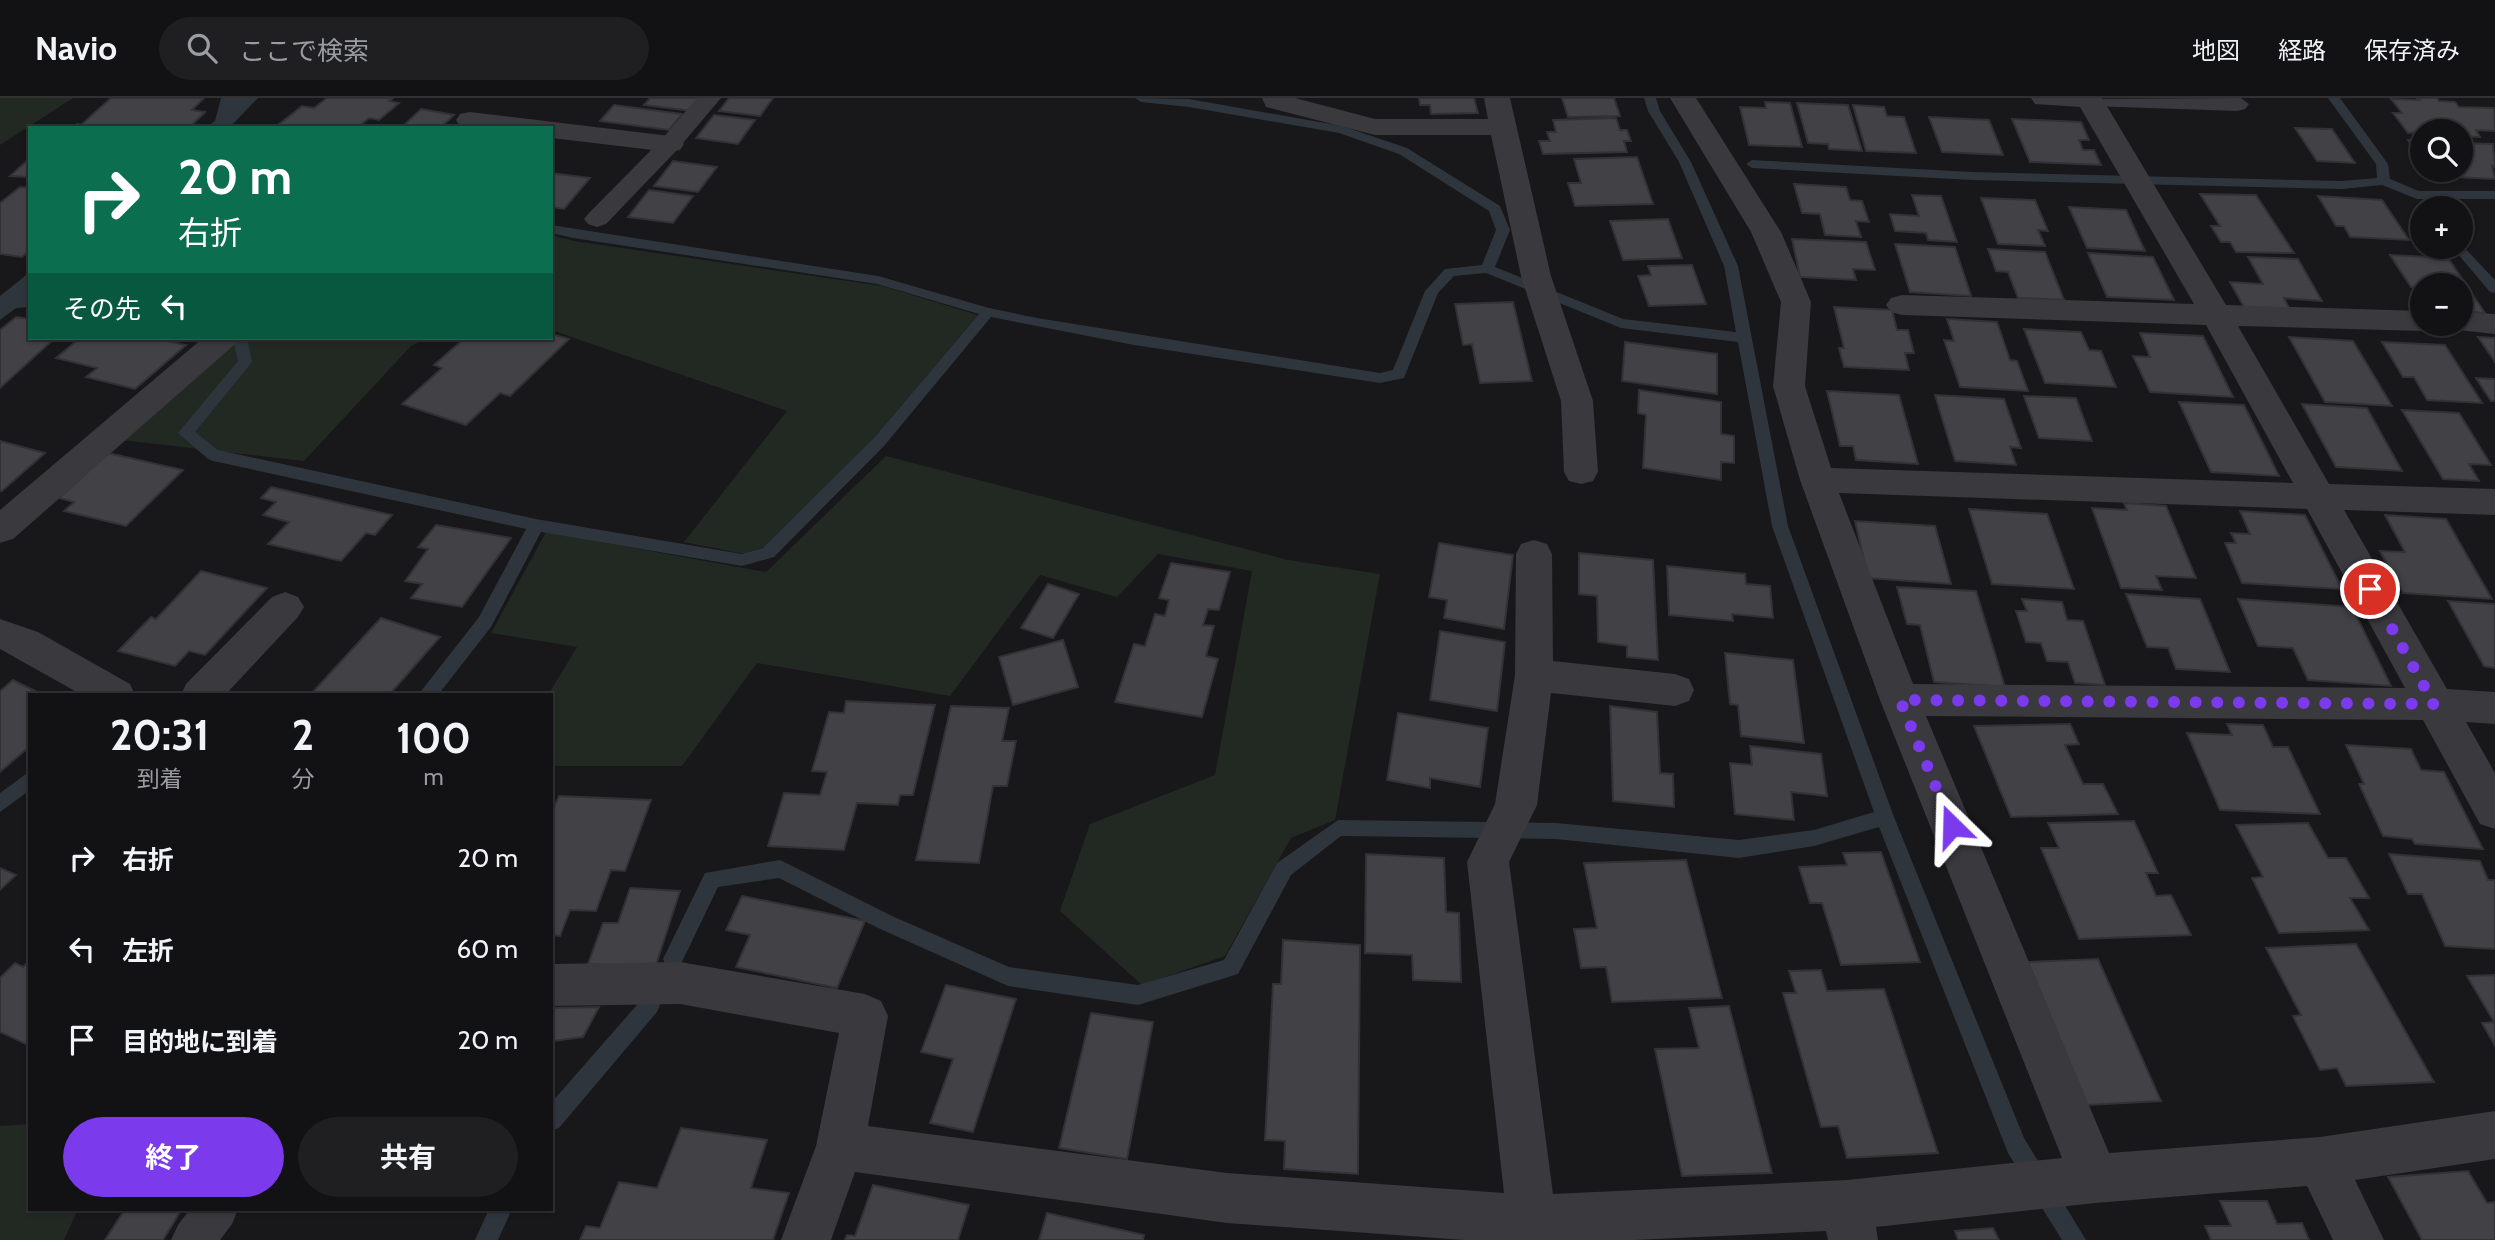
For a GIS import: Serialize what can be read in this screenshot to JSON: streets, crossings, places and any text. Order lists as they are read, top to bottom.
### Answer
{
  "page": {
    "header": "Navio",
    "search": "ここで検索",
    "nav": ["地図", "経路", "保存済み"],
    "map_buttons": ["+", "−"],
    "turn": ["20 m", "右折"],
    "then": "その先",
    "eta": [
      "20:31",
      "到着",
      "2",
      "分",
      "100",
      "m"
    ],
    "list": [
      {
        "name": "右折",
        "value": "20 m"
      },
      {
        "name": "左折",
        "value": "60 m"
      },
      {
        "name": "目的地に到着",
        "value": "20 m"
      }
    ],
    "buttons": ["終了", "共有"]
  }
}
